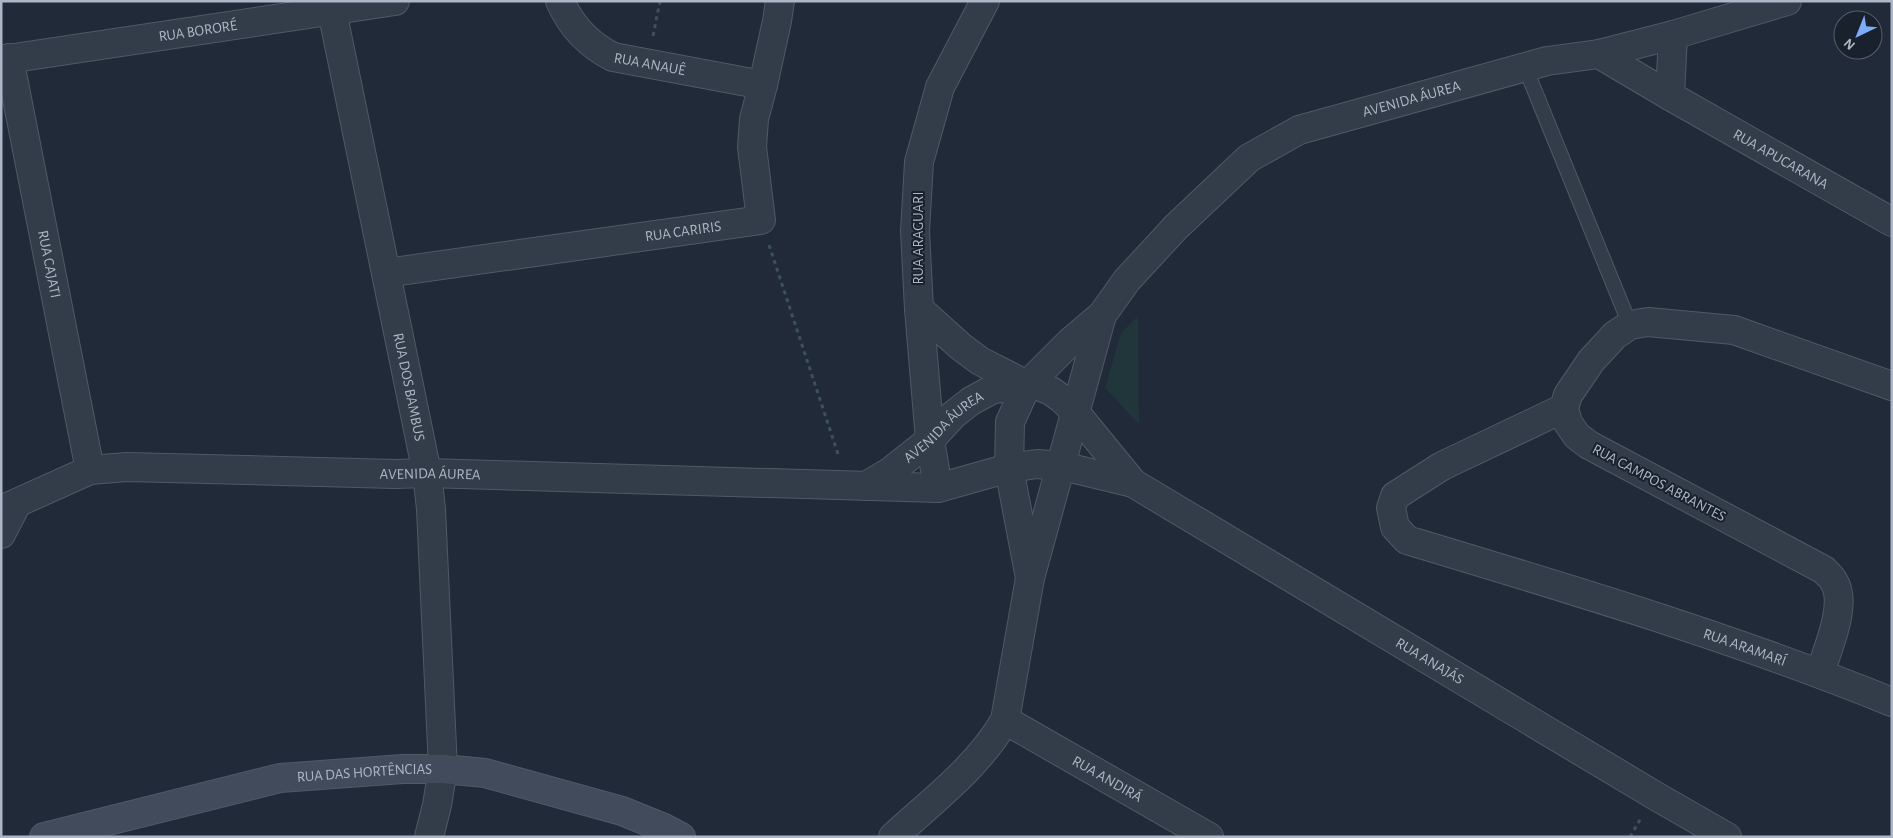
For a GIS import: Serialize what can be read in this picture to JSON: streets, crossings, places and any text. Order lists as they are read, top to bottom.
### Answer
{
  "streets": {
    "main road": ["RUA DAS HORTÊNCIAS"],
    "street": [
      "RUA BORORÉ",
      "RUA ANAUÊ",
      "AVENIDA ÁUREA",
      "RUA APUCARANA",
      "RUA CARIRIS",
      "RUA ARAGUARI",
      "RUA CAJATI",
      "RUA DOS BAMBUS",
      "RUA CAMPOS ABRANTES",
      "RUA ARAMARÍ",
      "RUA ANAJÁS",
      "RUA ANDIRÁ"
    ]
  },
  "crossings": [
    ["RUA BORORÉ", "RUA CAJATI"],
    ["RUA BORORÉ", "RUA DOS BAMBUS"],
    ["AVENIDA ÁUREA", "RUA APUCARANA"],
    ["AVENIDA ÁUREA", "RUA ARAGUARI"],
    ["AVENIDA ÁUREA", "RUA CAJATI"],
    ["AVENIDA ÁUREA", "RUA DOS BAMBUS"],
    ["AVENIDA ÁUREA", "RUA ANAJÁS"],
    ["RUA CARIRIS", "RUA DOS BAMBUS"],
    ["RUA DOS BAMBUS", "RUA DAS HORTÊNCIAS"],
    ["RUA CAMPOS ABRANTES", "RUA ARAMARÍ"]
  ],
  "north": "bottom left"
}
